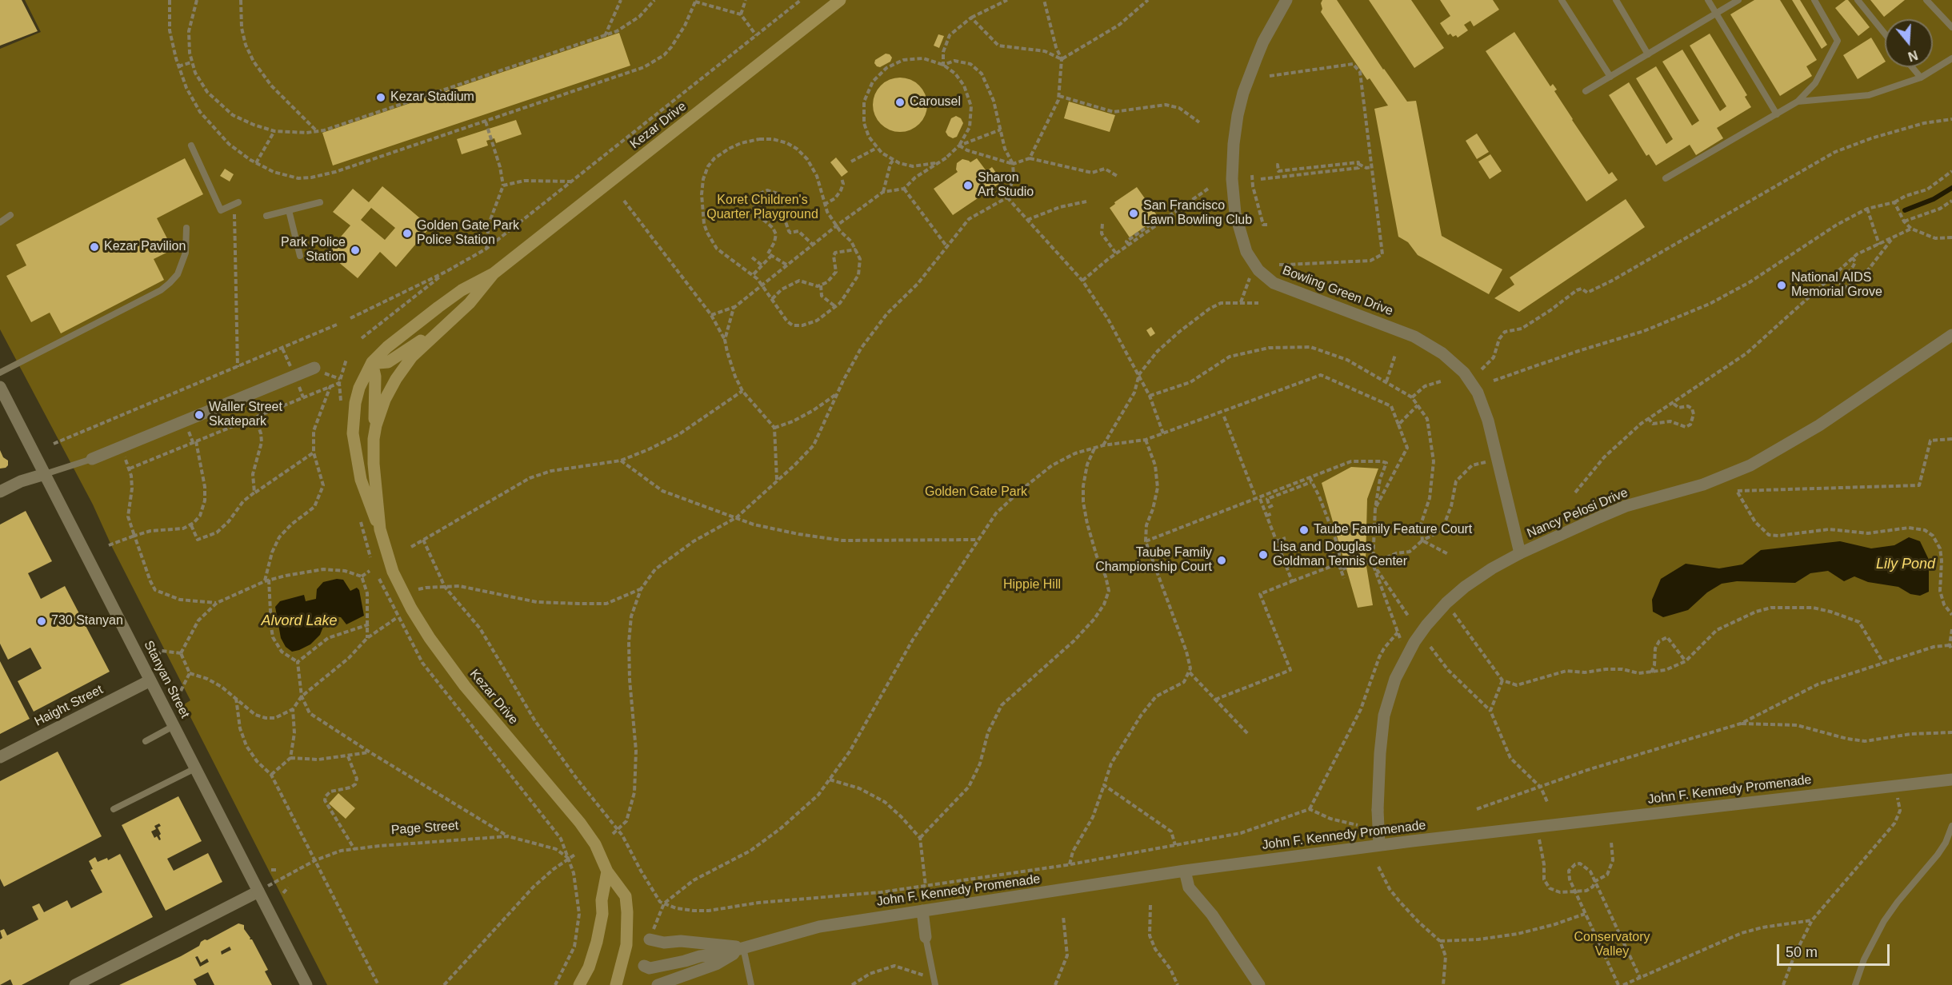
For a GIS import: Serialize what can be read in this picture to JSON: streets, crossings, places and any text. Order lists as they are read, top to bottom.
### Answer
{
  "streets": {
    "main road": ["Kezar Drive"],
    "street": [
      "Bowling Green Drive",
      "Nancy Pelosi Drive",
      "Stanyan Street",
      "Haight Street",
      "John F. Kennedy Promenade"
    ],
    "path": ["Page Street"]
  },
  "crossings": [
    ["Bowling Green Drive", "Nancy Pelosi Drive"],
    ["Nancy Pelosi Drive", "John F. Kennedy Promenade"],
    ["Stanyan Street", "Haight Street"]
  ],
  "water": ["Lily Pond", "Alvord Lake"],
  "parks": [
    "Koret Children's Quarter Playground",
    "Golden Gate Park",
    "Hippie Hill",
    "Conservatory Valley"
  ],
  "places": [
    "Kezar Stadium",
    "Carousel",
    "Sharon Art Studio",
    "San Francisco Lawn Bowling Club",
    "Golden Gate Park Police Station",
    "Kezar Pavilion",
    "Park Police Station",
    "National AIDS Memorial Grove",
    "Waller Street Skatepark",
    "Taube Family Feature Court",
    "Lisa and Douglas Goldman Tennis Center",
    "Taube Family Championship Court",
    "730 Stanyan"
  ],
  "scale_bar": "50 m",
  "north": "bottom"
}
